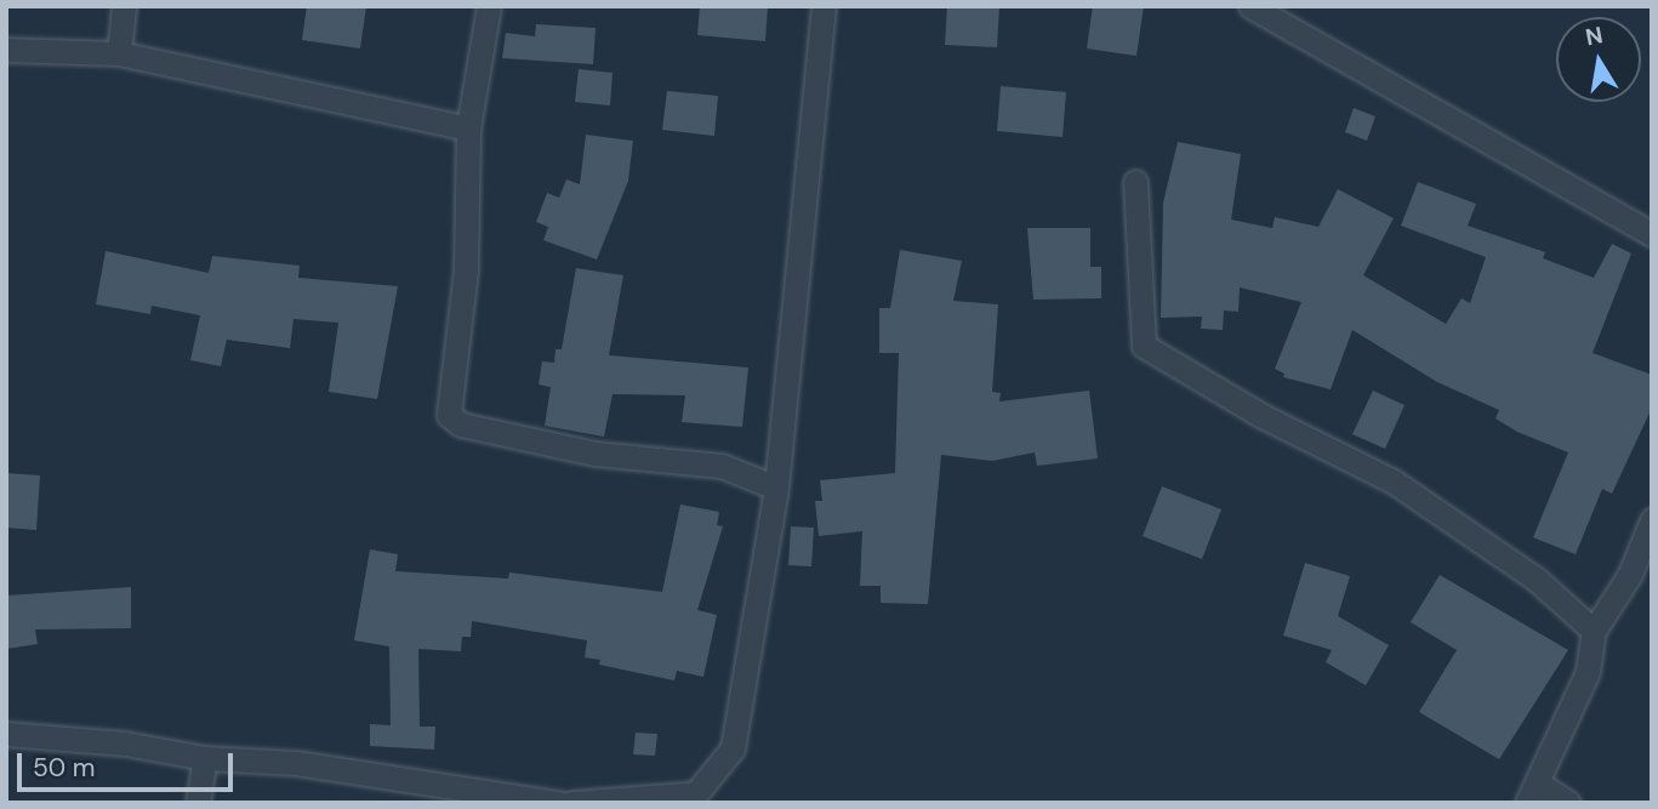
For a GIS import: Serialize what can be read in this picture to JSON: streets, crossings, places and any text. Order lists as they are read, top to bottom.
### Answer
{
  "scale_bar": "50 m",
  "north": "top"
}
